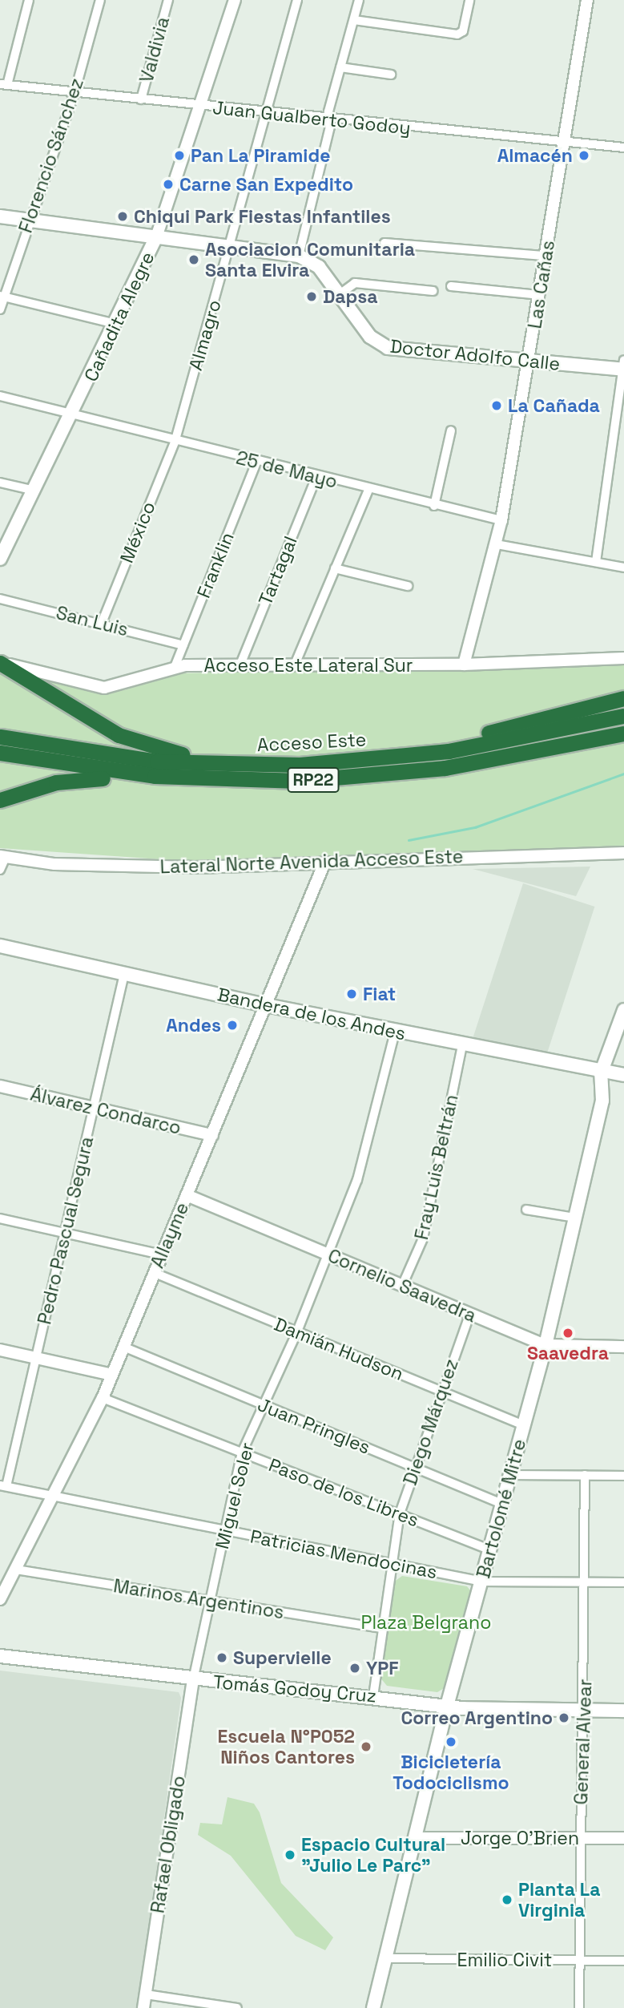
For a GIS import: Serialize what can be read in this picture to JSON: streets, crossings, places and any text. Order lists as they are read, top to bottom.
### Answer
{
  "streets": {
    "highway": ["Acceso Este", "RP22"],
    "main road": [
      "Cañadita Alegre",
      "Doctor Adolfo Calle",
      "Bandera de los Andes",
      "Bartolomé Mitre",
      "Tomás Godoy Cruz"
    ],
    "street": [
      "Valdivia",
      "Juan Gualberto Godoy",
      "Florencio Sánchez",
      "Las Cañas",
      "Almagro",
      "25 de Mayo",
      "México",
      "Franklin",
      "Tartagal",
      "San Luis",
      "Acceso Este Lateral Sur",
      "Lateral Norte Avenida Acceso Este",
      "Álvarez Condarco",
      "Fray Luis Beltrán",
      "Pedro Pascual Segura",
      "Allayme",
      "Cornelio Saavedra",
      "Damián Hudson",
      "Diego Márquez",
      "Juan Pringles",
      "Paso de los Libres",
      "Miguel Soler",
      "Patricias Mendocinas",
      "Marinos Argentinos",
      "General Alvear",
      "Jorge O'Brien",
      "Rafael Obligado",
      "Emilio Civit"
    ]
  },
  "crossings": [
    ["Valdivia", "Juan Gualberto Godoy"],
    ["Juan Gualberto Godoy", "Florencio Sánchez"],
    ["Juan Gualberto Godoy", "Las Cañas"],
    ["Juan Gualberto Godoy", "Cañadita Alegre"],
    ["Juan Gualberto Godoy", "Almagro"],
    ["Florencio Sánchez", "Doctor Adolfo Calle"],
    ["Las Cañas", "Doctor Adolfo Calle"],
    ["Las Cañas", "25 de Mayo"],
    ["Las Cañas", "Acceso Este Lateral Sur"],
    ["Cañadita Alegre", "Doctor Adolfo Calle"],
    ["Cañadita Alegre", "25 de Mayo"],
    ["Almagro", "Doctor Adolfo Calle"],
    ["Almagro", "25 de Mayo"],
    ["Almagro", "México"],
    ["25 de Mayo", "México"],
    ["25 de Mayo", "Franklin"],
    ["25 de Mayo", "Tartagal"],
    ["México", "San Luis"],
    ["Franklin", "San Luis"],
    ["Franklin", "Acceso Este Lateral Sur"],
    ["Tartagal", "Acceso Este Lateral Sur"],
    ["Lateral Norte Avenida Acceso Este", "Allayme"],
    ["Bandera de los Andes", "Fray Luis Beltrán"],
    ["Bandera de los Andes", "Pedro Pascual Segura"],
    ["Bandera de los Andes", "Allayme"],
    ["Bandera de los Andes", "Miguel Soler"],
    ["Bandera de los Andes", "Bartolomé Mitre"],
    ["Álvarez Condarco", "Pedro Pascual Segura"],
    ["Álvarez Condarco", "Allayme"],
    ["Fray Luis Beltrán", "Cornelio Saavedra"],
    ["Pedro Pascual Segura", "Patricias Mendocinas"],
    ["Allayme", "Cornelio Saavedra"],
    ["Allayme", "Damián Hudson"],
    ["Allayme", "Juan Pringles"],
    ["Allayme", "Paso de los Libres"],
    ["Allayme", "Patricias Mendocinas"],
    ["Allayme", "Marinos Argentinos"],
    ["Cornelio Saavedra", "Diego Márquez"],
    ["Cornelio Saavedra", "Miguel Soler"],
    ["Cornelio Saavedra", "Bartolomé Mitre"],
    ["Damián Hudson", "Diego Márquez"],
    ["Damián Hudson", "Miguel Soler"],
    ["Damián Hudson", "Bartolomé Mitre"],
    ["Diego Márquez", "Juan Pringles"],
    ["Diego Márquez", "Paso de los Libres"],
    ["Diego Márquez", "Patricias Mendocinas"],
    ["Diego Márquez", "Marinos Argentinos"],
    ["Diego Márquez", "Tomás Godoy Cruz"],
    ["Juan Pringles", "Miguel Soler"],
    ["Juan Pringles", "Bartolomé Mitre"],
    ["Paso de los Libres", "Miguel Soler"],
    ["Paso de los Libres", "Bartolomé Mitre"],
    ["Miguel Soler", "Patricias Mendocinas"],
    ["Miguel Soler", "Marinos Argentinos"],
    ["Miguel Soler", "Tomás Godoy Cruz"],
    ["Miguel Soler", "Rafael Obligado"],
    ["Bartolomé Mitre", "Patricias Mendocinas"],
    ["Bartolomé Mitre", "Tomás Godoy Cruz"],
    ["Bartolomé Mitre", "Jorge O'Brien"],
    ["Bartolomé Mitre", "Emilio Civit"],
    ["Patricias Mendocinas", "General Alvear"],
    ["Tomás Godoy Cruz", "General Alvear"],
    ["Tomás Godoy Cruz", "Rafael Obligado"],
    ["General Alvear", "Jorge O'Brien"],
    ["General Alvear", "Emilio Civit"]
  ],
  "parks": ["Plaza Belgrano"],
  "places": [
    "Pan La Piramide",
    "Almacén",
    "Carne San Expedito",
    "Chiqui Park Fiestas Infantiles",
    "Asociacion Comunitaria Santa Elvira",
    "Dapsa",
    "La Cañada",
    "Fiat",
    "Andes",
    "Saavedra",
    "Supervielle",
    "YPF",
    "Correo Argentino",
    "Bicicletería Todociclismo",
    "Escuela N°P052 Niños Cantores",
    "Espacio Cultural \"Julio Le Parc\"",
    "Planta La Virginia"
  ]
}
